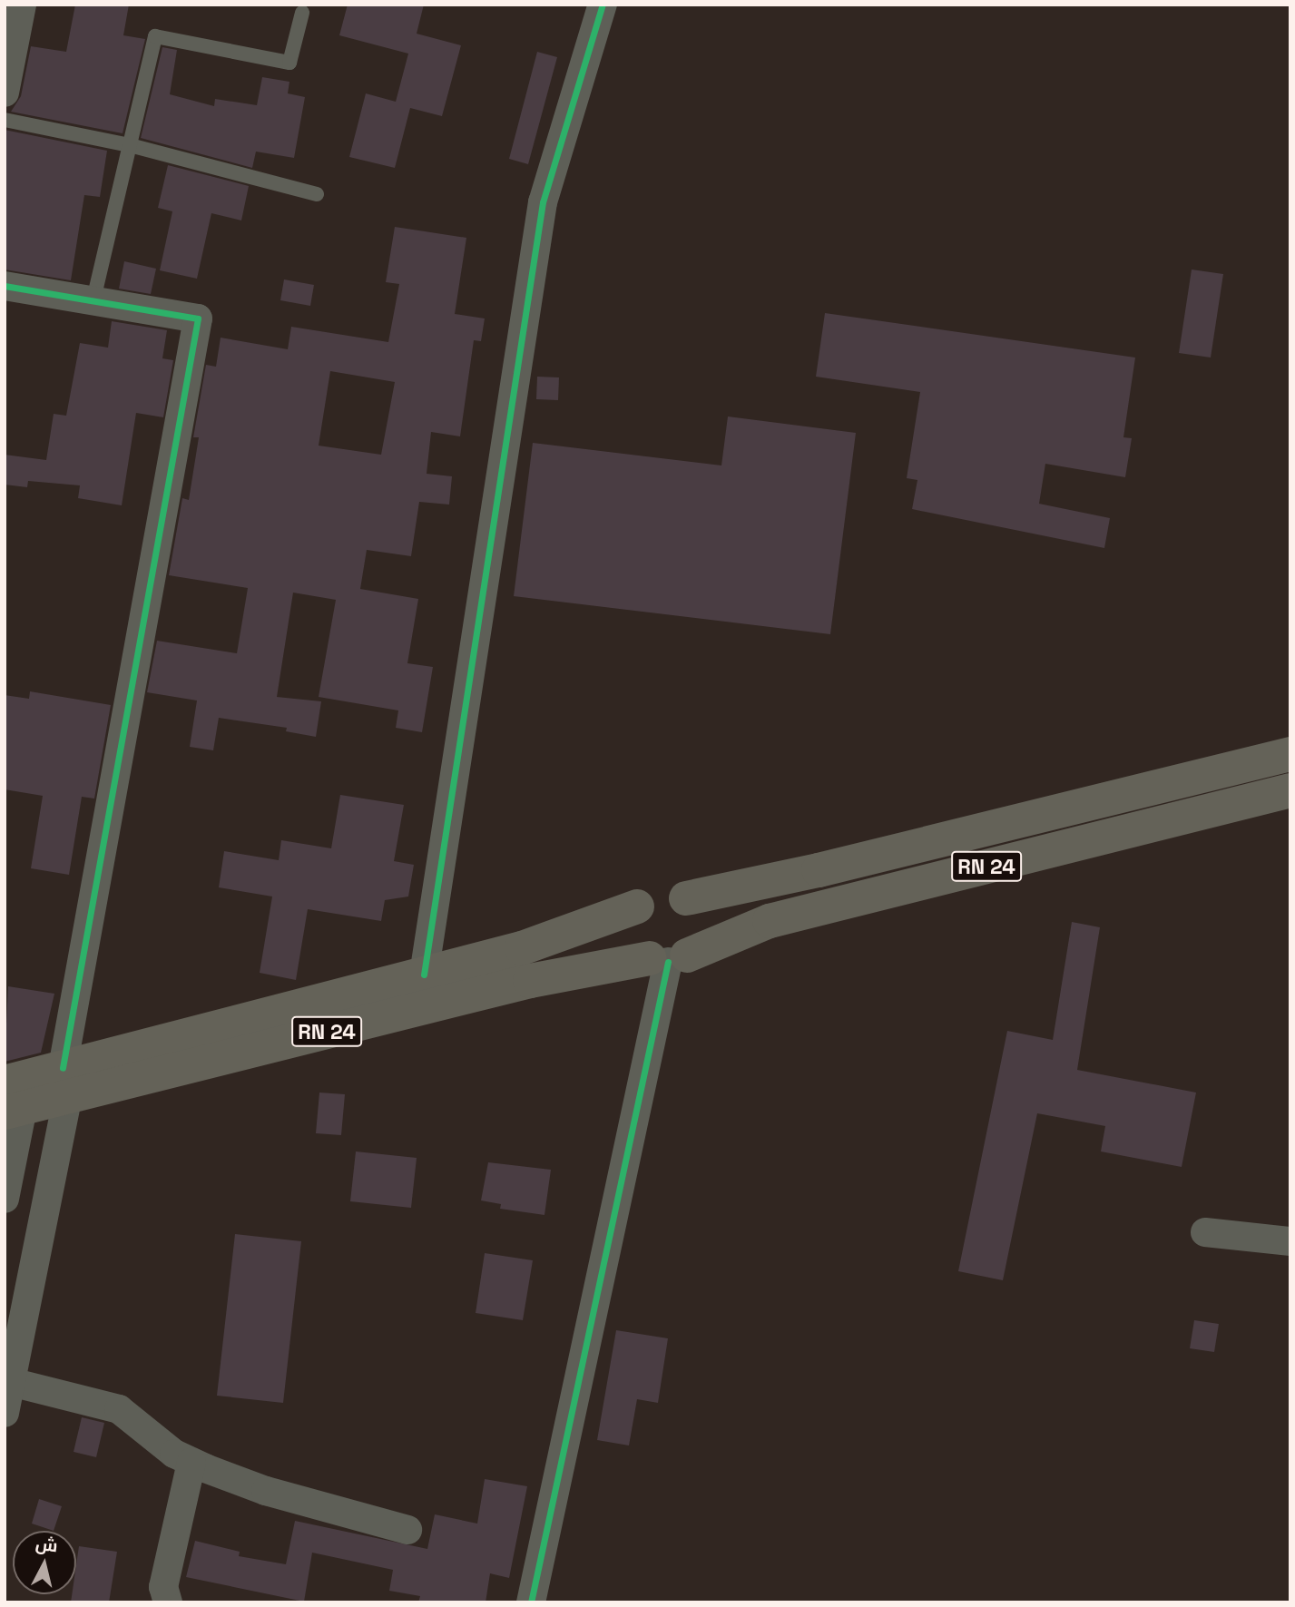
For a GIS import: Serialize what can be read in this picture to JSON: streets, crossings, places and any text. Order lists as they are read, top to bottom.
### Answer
{
  "streets": {
    "highway": ["RN 24"]
  },
  "north": "top"
}
